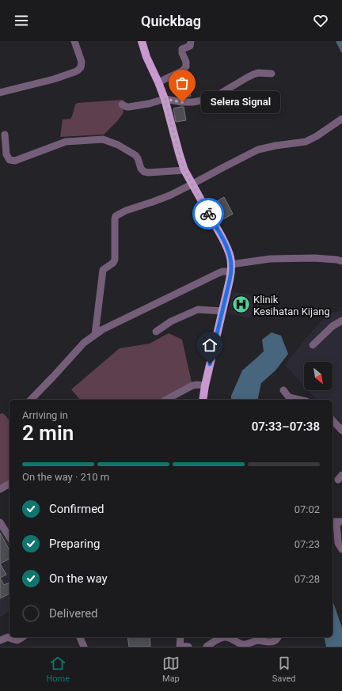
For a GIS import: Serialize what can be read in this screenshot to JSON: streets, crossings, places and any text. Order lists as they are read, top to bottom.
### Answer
{
  "places": {
    "other": ["Selera Signal"],
    "hospital": ["Klinik Kesihatan Kijang"]
  },
  "north": "bottom right",
  "page": {
    "header": "Quickbag",
    "bubble": "Selera Signal",
    "heading": ["2 min", "Arriving in", "07:33–07:38"],
    "bar": "On the way · 210 m",
    "list": [
      ["Confirmed", "07:02"],
      ["Preparing", "07:23"],
      ["On the way", "07:28"],
      "Delivered"
    ],
    "tabs": ["Home", "Map", "Saved"]
  }
}
